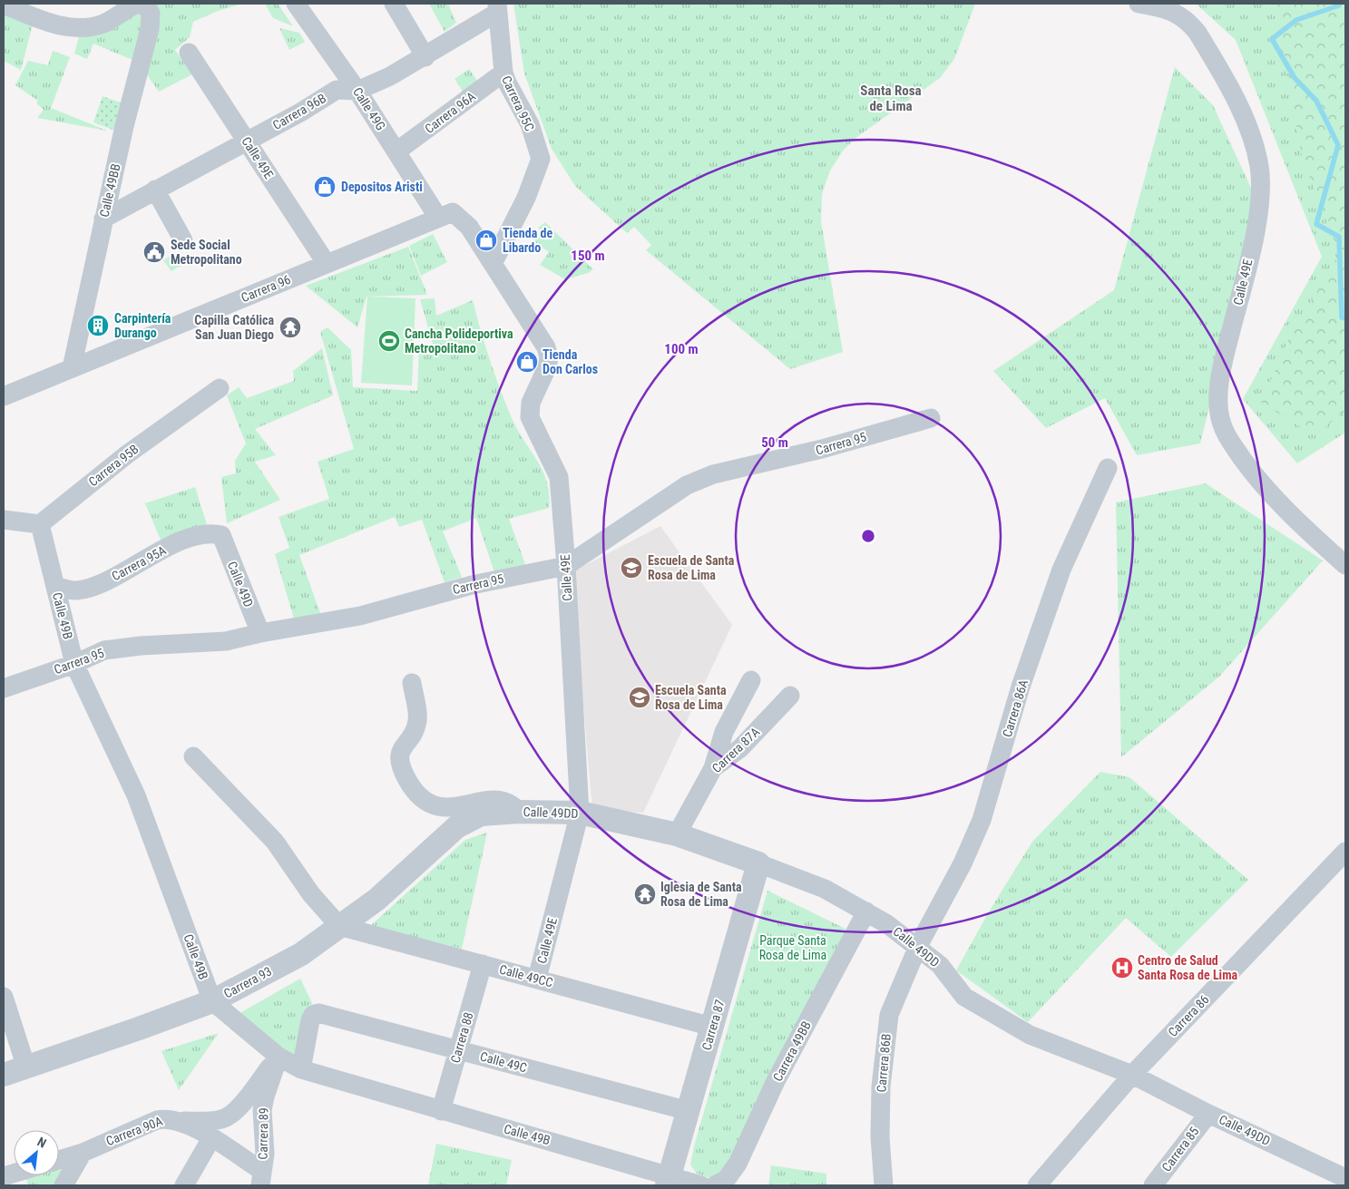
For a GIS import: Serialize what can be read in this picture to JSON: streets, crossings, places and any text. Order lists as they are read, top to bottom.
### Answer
{
  "streets": {
    "street": [
      "Carrera 95C",
      "Calle 49G",
      "Carrera 96B",
      "Carrera 96A",
      "Calle 49E",
      "Calle 49BB",
      "Carrera 96",
      "Carrera 95",
      "Carrera 95B",
      "Carrera 95A",
      "Calle 49D",
      "Calle 49B",
      "Carrera 86A",
      "Carrera 87A",
      "Calle 49DD",
      "Calle 49CC",
      "Carrera 93",
      "Carrera 86",
      "Carrera 87",
      "Carrera 88",
      "Carrera 49BB",
      "Calle 49C",
      "Carrera 86B",
      "Carrera 90A",
      "Carrera 89",
      "Carrera 85"
    ]
  },
  "crossings": [
    ["Carrera 95C", "Carrera 96B"],
    ["Carrera 95C", "Carrera 96A"],
    ["Carrera 95C", "Calle 49E"],
    ["Calle 49G", "Carrera 96B"],
    ["Calle 49G", "Carrera 96A"],
    ["Calle 49G", "Calle 49E"],
    ["Calle 49G", "Carrera 96"],
    ["Carrera 96B", "Calle 49E"],
    ["Carrera 96B", "Calle 49BB"],
    ["Calle 49E", "Carrera 96"],
    ["Calle 49E", "Carrera 95"],
    ["Calle 49E", "Calle 49DD"],
    ["Calle 49E", "Calle 49CC"],
    ["Calle 49BB", "Carrera 96"],
    ["Carrera 95", "Calle 49D"],
    ["Carrera 95", "Calle 49B"],
    ["Carrera 95B", "Calle 49B"],
    ["Carrera 95A", "Calle 49D"],
    ["Carrera 95A", "Calle 49B"],
    ["Calle 49B", "Carrera 93"],
    ["Calle 49B", "Carrera 87"],
    ["Calle 49B", "Carrera 88"],
    ["Calle 49B", "Calle 49C"],
    ["Calle 49B", "Carrera 89"],
    ["Carrera 86A", "Calle 49DD"],
    ["Carrera 86A", "Carrera 86B"],
    ["Carrera 87A", "Calle 49DD"],
    ["Calle 49DD", "Carrera 93"],
    ["Calle 49DD", "Carrera 86"],
    ["Calle 49DD", "Carrera 87"],
    ["Calle 49DD", "Carrera 49BB"],
    ["Calle 49DD", "Carrera 86B"],
    ["Calle 49DD", "Carrera 85"],
    ["Calle 49CC", "Carrera 93"],
    ["Calle 49CC", "Carrera 87"],
    ["Calle 49CC", "Carrera 88"],
    ["Carrera 87", "Calle 49C"],
    ["Carrera 88", "Calle 49C"],
    ["Carrera 90A", "Carrera 89"]
  ],
  "districts": ["Santa Rosa de Lima"],
  "parks": ["Parque Santa Rosa de Lima"],
  "places": {
    "shop": ["Depositos Aristi", "Tienda de Libardo", "Tienda Don Carlos"],
    "public building": ["Sede Social Metropolitano"],
    "building": ["Carpintería Durango"],
    "temple": ["Capilla Católica San Juan Diego", "Iglesia de Santa Rosa de Lima"],
    "sports": ["Cancha Polideportiva Metropolitano"],
    "school or university": ["Escuela de Santa Rosa de Lima", "Escuela Santa Rosa de Lima"],
    "hospital": ["Centro de Salud Santa Rosa de Lima"]
  },
  "north": "top right",
  "rings": ["150 m", "100 m", "50 m"]
}
